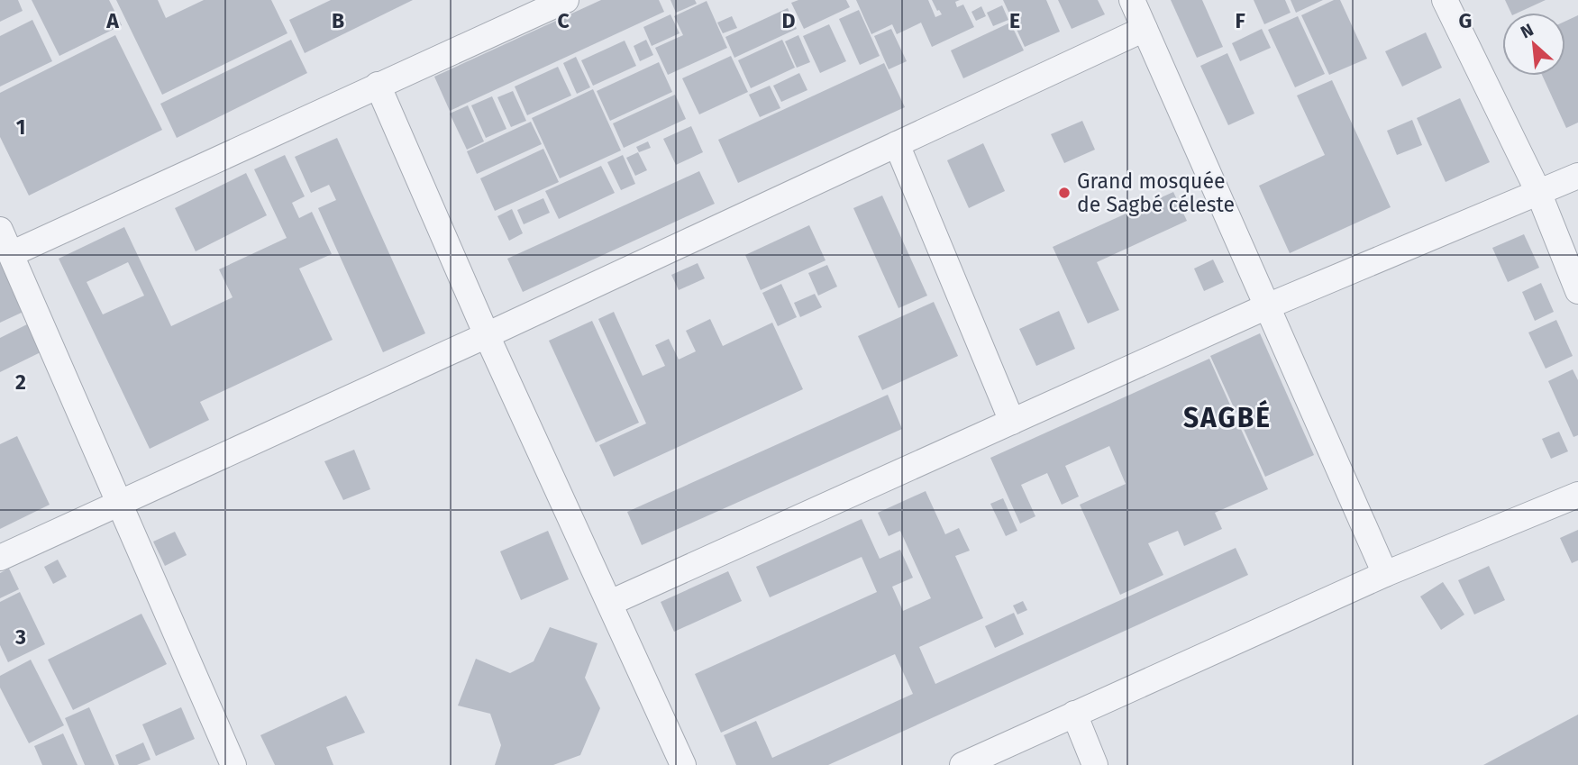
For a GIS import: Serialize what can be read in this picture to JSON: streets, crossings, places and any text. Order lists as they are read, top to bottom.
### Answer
{
  "districts": ["SAGBÉ"],
  "places": ["Grand mosquée de Sagbé céleste"],
  "north": "top left",
  "grid": {
    "columns": [
      "A",
      "B",
      "C",
      "D",
      "E",
      "F",
      "G"
    ],
    "rows": ["1", "2", "3"]
  }
}
